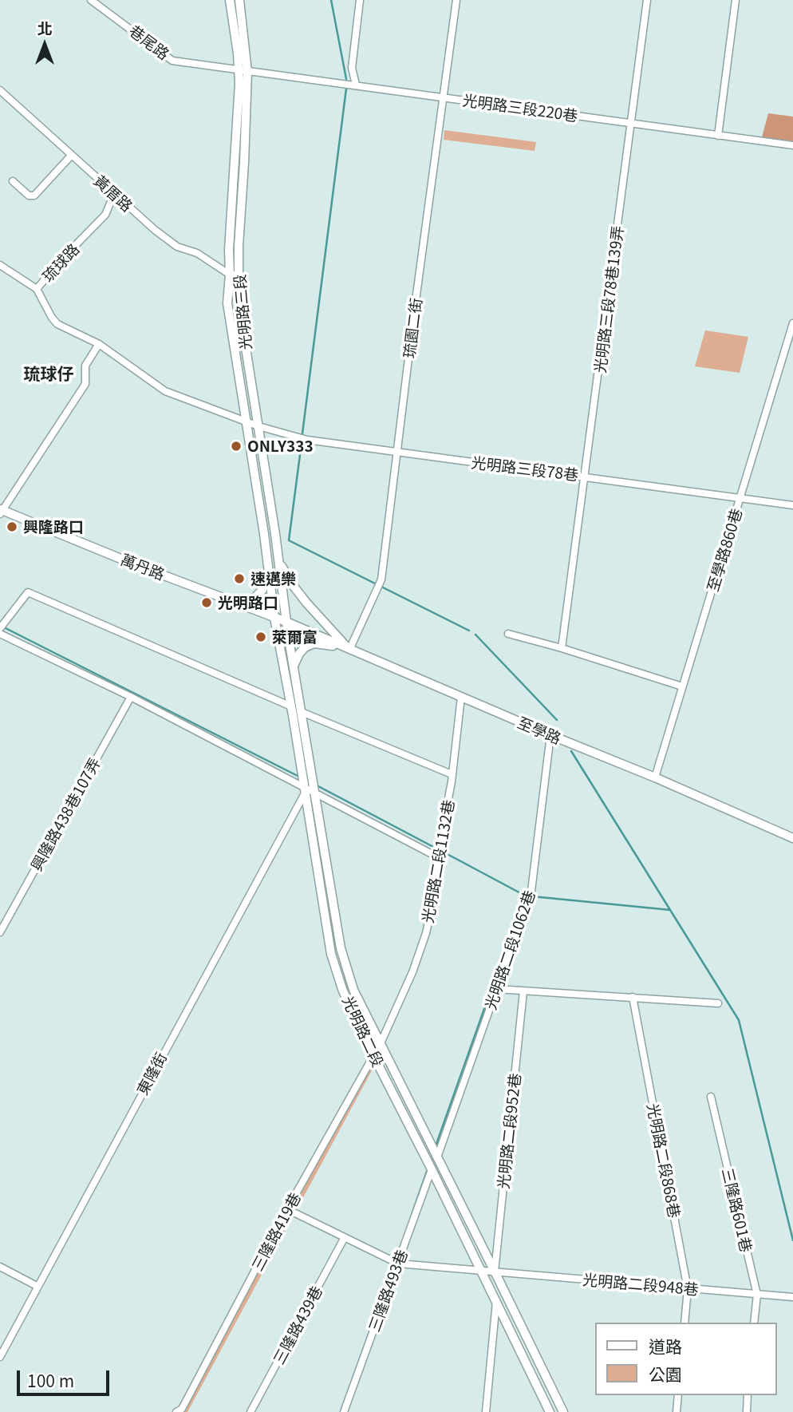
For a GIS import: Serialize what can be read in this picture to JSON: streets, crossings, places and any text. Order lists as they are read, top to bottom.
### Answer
{
  "streets": {
    "street": [
      "巷尾路",
      "光明路三段220巷",
      "黃厝路",
      "琉球路",
      "光明路三段78巷139弄",
      "光明路三段",
      "琉園二街",
      "光明路三段78巷",
      "至學路860巷",
      "萬丹路",
      "至學路",
      "興隆路438巷107弄",
      "光明路二段1132巷",
      "光明路二段1062巷",
      "光明路二段",
      "東隆街",
      "光明路二段952巷",
      "光明路二段868巷",
      "三隆路601巷",
      "三隆路419巷",
      "光明路二段948巷",
      "三隆路493巷",
      "三隆路439巷"
    ]
  },
  "crossings": [
    ["巷尾路", "光明路三段220巷"],
    ["巷尾路", "光明路三段"],
    ["光明路三段220巷", "光明路三段78巷139弄"],
    ["光明路三段220巷", "光明路三段"],
    ["光明路三段220巷", "琉園二街"],
    ["黃厝路", "琉球路"],
    ["黃厝路", "光明路三段"],
    ["琉球路", "光明路三段"],
    ["琉球路", "光明路三段78巷"],
    ["光明路三段78巷139弄", "光明路三段78巷"],
    ["光明路三段", "光明路三段78巷"],
    ["光明路三段", "萬丹路"],
    ["光明路三段", "至學路"],
    ["光明路三段", "光明路二段"],
    ["琉園二街", "光明路三段78巷"],
    ["琉園二街", "至學路"],
    ["光明路三段78巷", "至學路860巷"],
    ["至學路860巷", "至學路"],
    ["萬丹路", "至學路"],
    ["萬丹路", "光明路二段"],
    ["至學路", "光明路二段1132巷"],
    ["至學路", "光明路二段1062巷"],
    ["至學路", "光明路二段"],
    ["光明路二段1132巷", "光明路二段"],
    ["光明路二段1132巷", "三隆路419巷"],
    ["光明路二段1062巷", "光明路二段"],
    ["光明路二段", "東隆街"],
    ["光明路二段", "光明路二段952巷"],
    ["光明路二段", "三隆路419巷"],
    ["光明路二段", "光明路二段948巷"],
    ["光明路二段", "三隆路493巷"],
    ["光明路二段952巷", "光明路二段948巷"],
    ["光明路二段868巷", "光明路二段948巷"],
    ["三隆路601巷", "光明路二段948巷"],
    ["光明路二段948巷", "三隆路493巷"]
  ],
  "districts": ["琉球仔"],
  "places": [
    "ONLY333",
    "興隆路口",
    "速邁樂",
    "光明路口",
    "萊爾富"
  ],
  "legend": ["道路", "公園"],
  "scale_bar": "100 m",
  "north": "top"
}
